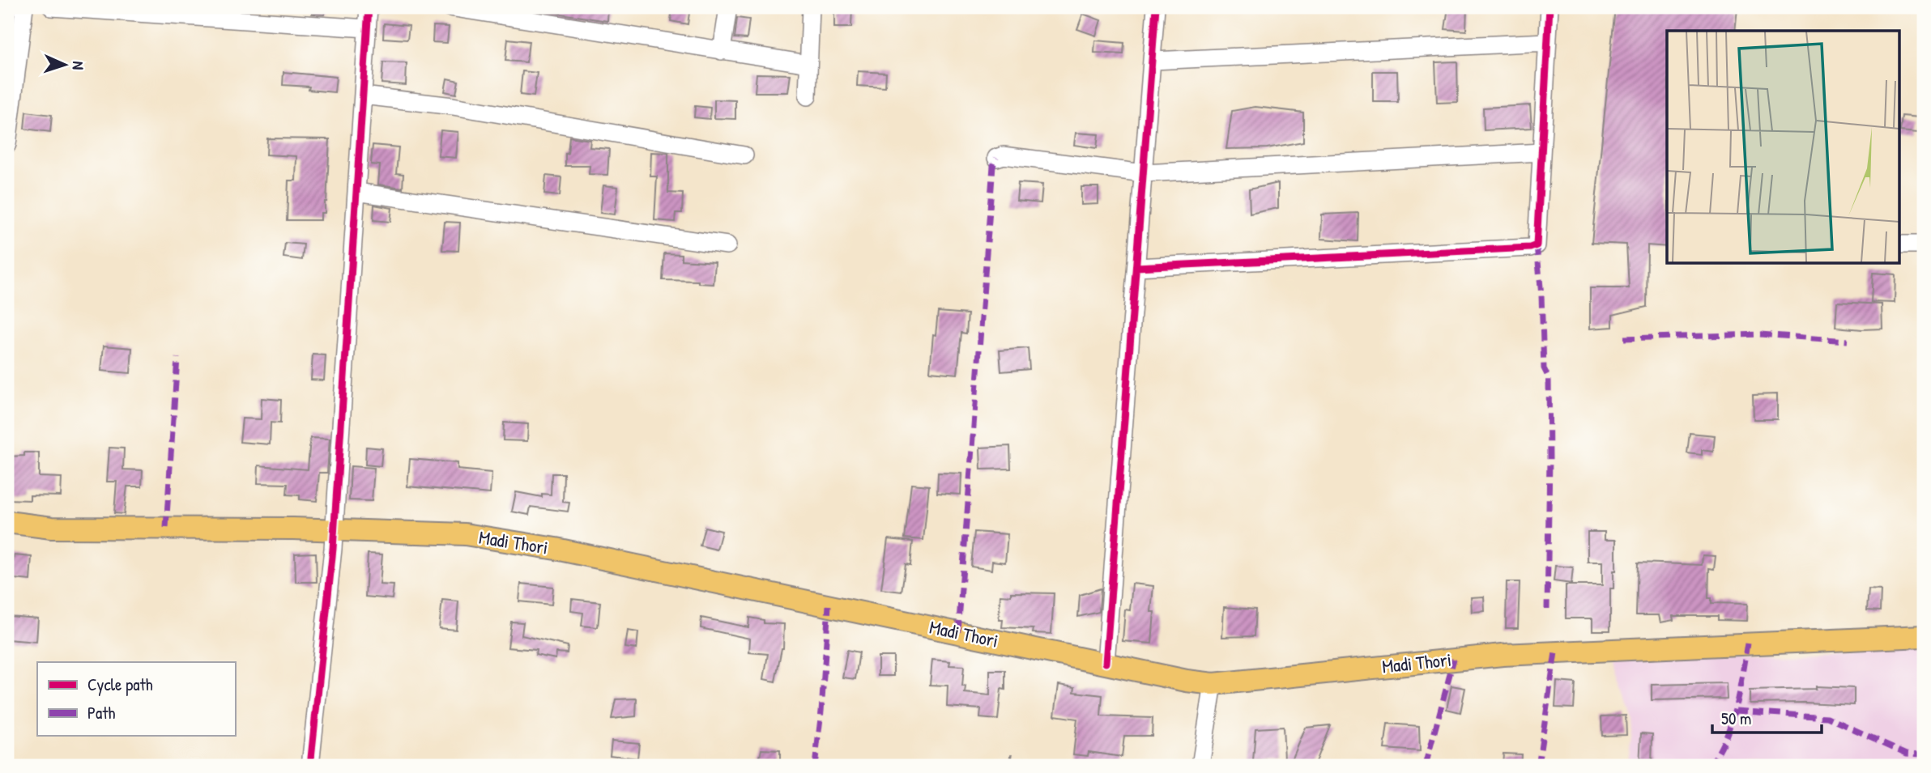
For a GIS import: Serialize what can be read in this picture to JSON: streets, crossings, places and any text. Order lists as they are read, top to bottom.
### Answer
{
  "streets": {
    "main road": ["Madi Thori"]
  },
  "legend": ["Cycle path", "Path"],
  "scale_bar": "50 m",
  "north": "right"
}
